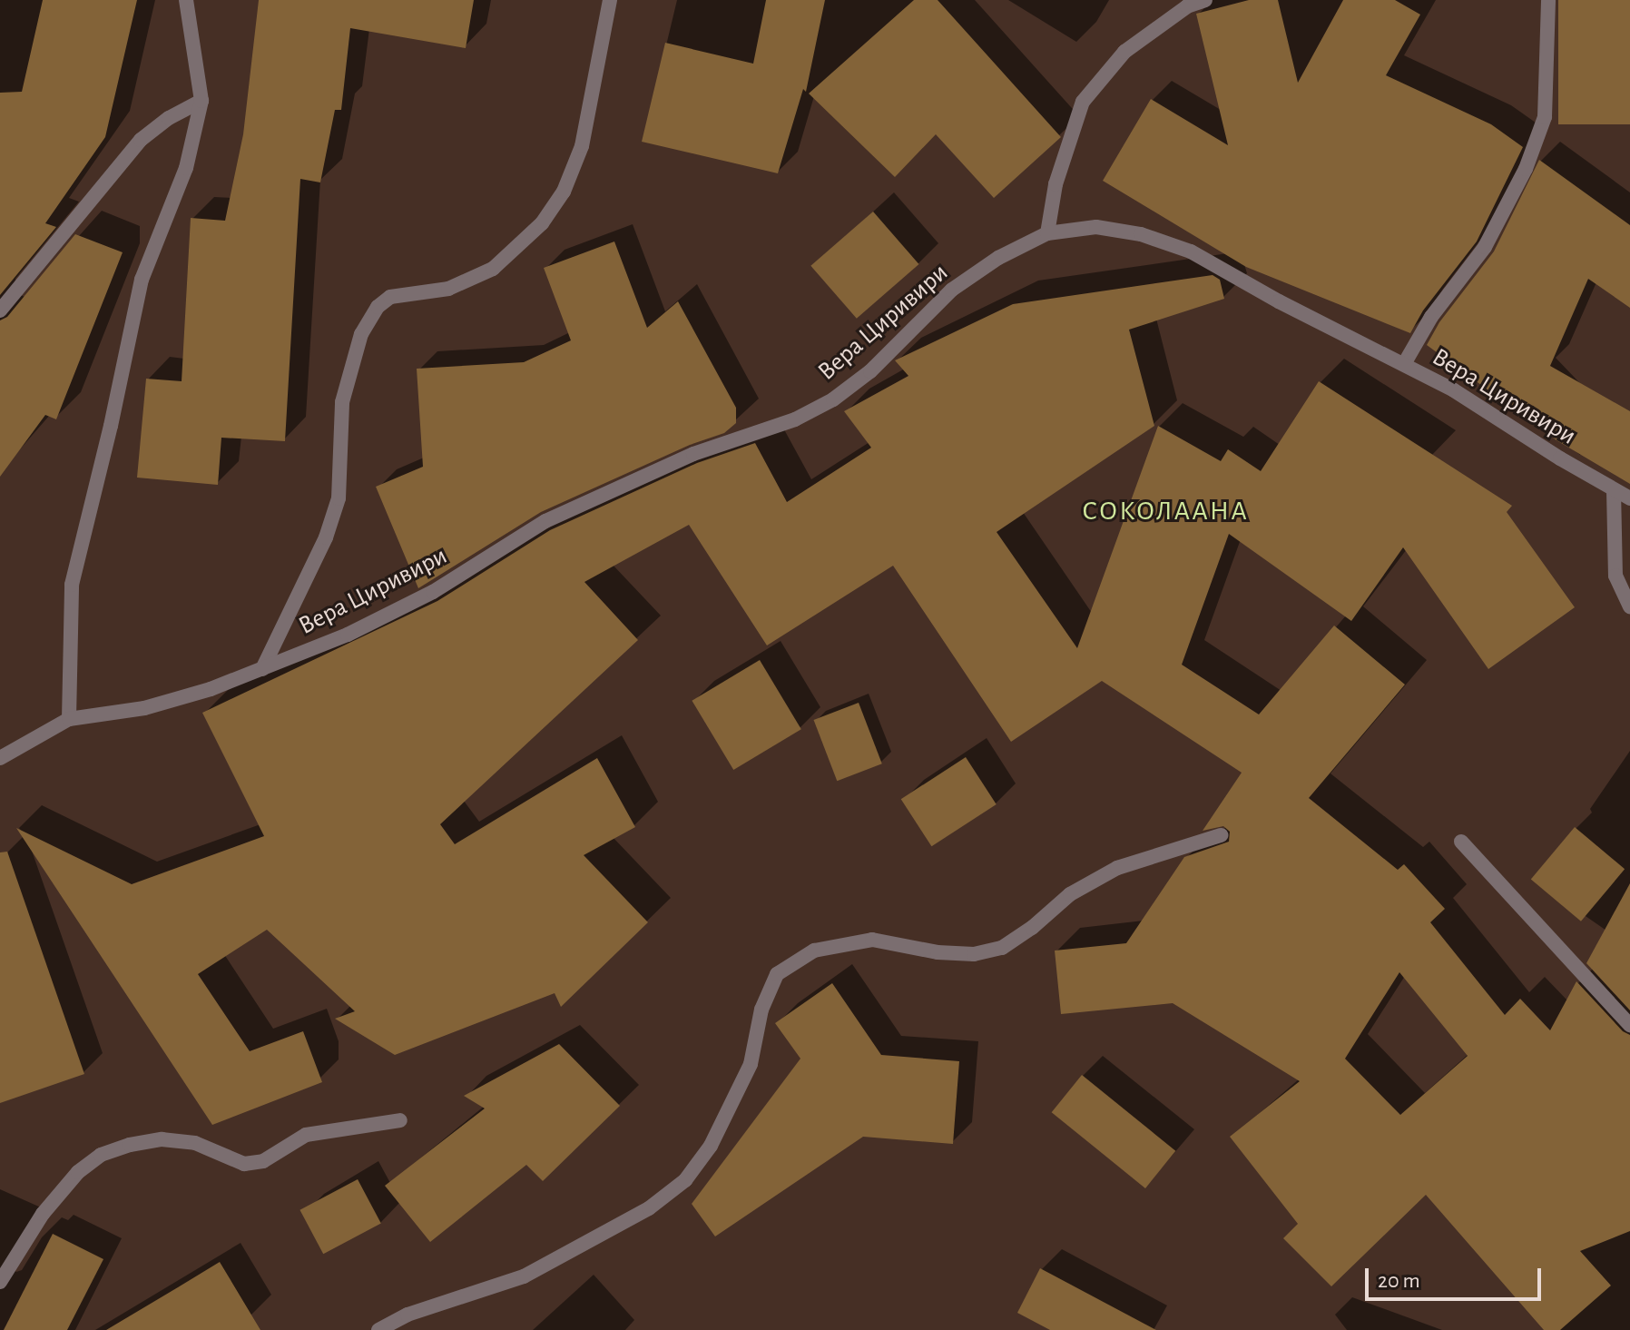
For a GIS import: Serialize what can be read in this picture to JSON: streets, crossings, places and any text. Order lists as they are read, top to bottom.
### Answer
{
  "streets": {
    "street": ["Вера Циривири"]
  },
  "districts": ["СОКОЛААНА"],
  "scale_bar": "20 m"
}
